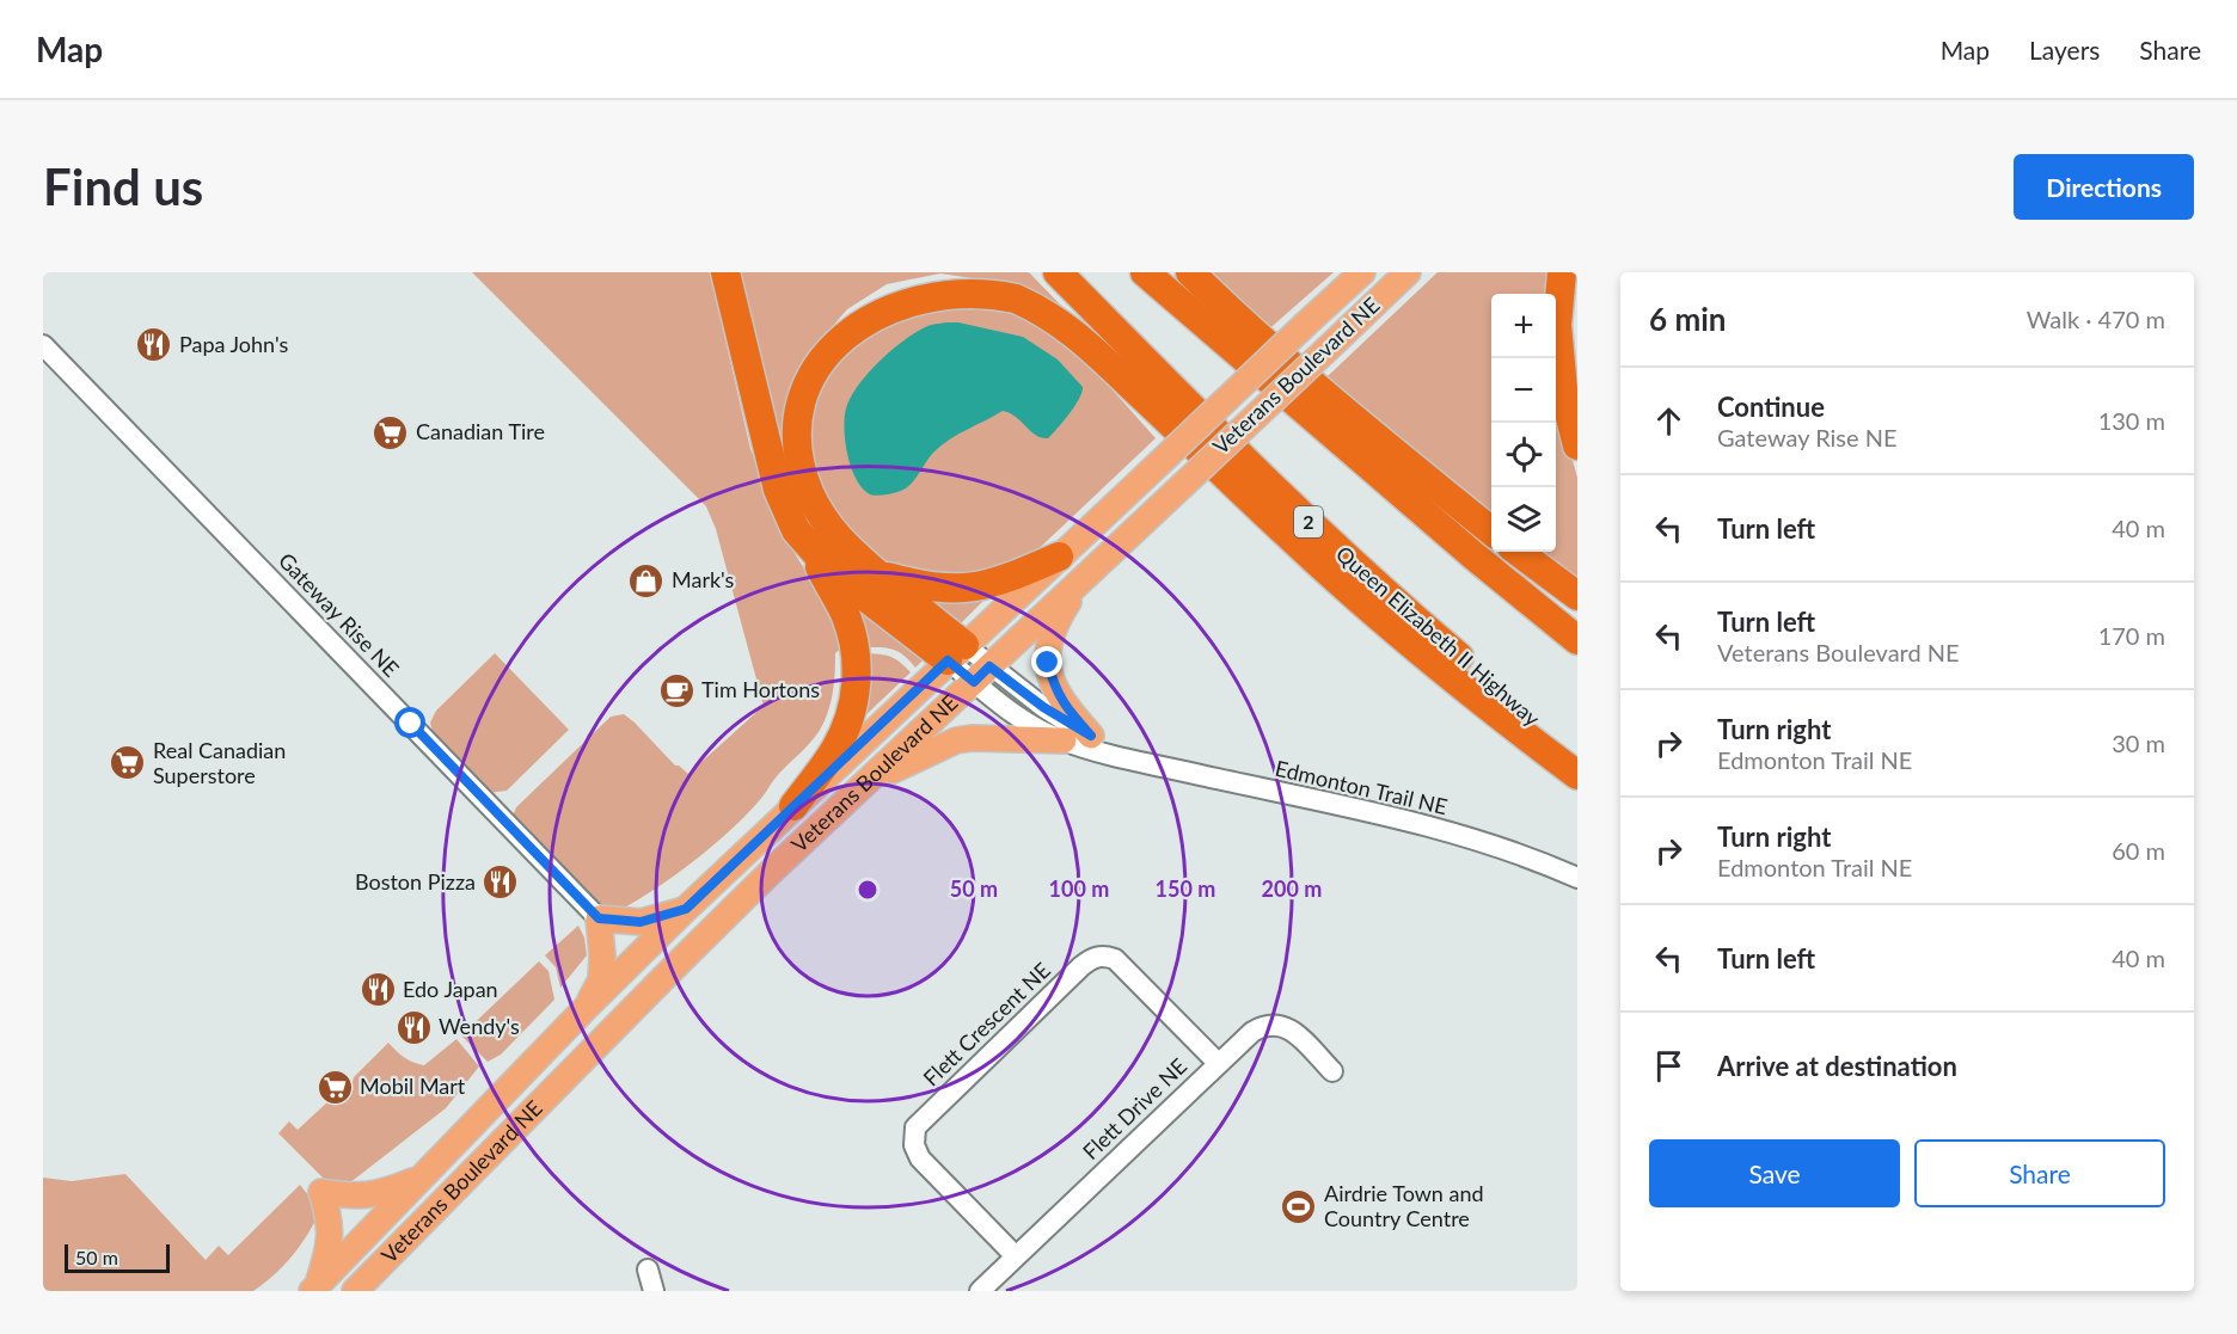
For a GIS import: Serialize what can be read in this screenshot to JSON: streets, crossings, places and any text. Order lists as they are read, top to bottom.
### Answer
{
  "streets": {
    "highway": ["2", "Queen Elizabeth II Highway"],
    "main road": ["Veterans Boulevard NE"],
    "street": [
      "Gateway Rise NE",
      "Edmonton Trail NE",
      "Flett Crescent NE",
      "Flett Drive NE"
    ]
  },
  "crossings": [
    ["Veterans Boulevard NE", "Edmonton Trail NE"],
    ["Flett Crescent NE", "Flett Drive NE"]
  ],
  "places": {
    "restaurant": [
      "Papa John's",
      "Boston Pizza",
      "Edo Japan",
      "Wendy's"
    ],
    "supermarket": ["Canadian Tire", "Real Canadian Superstore", "Mobil Mart"],
    "shop": ["Mark's"],
    "cafe": ["Tim Hortons"],
    "sports": ["Airdrie Town and Country Centre"]
  },
  "scale_bar": "50 m",
  "page": {
    "header": "Map",
    "nav": ["Map", "Layers", "Share"],
    "buttons": [
      "Directions",
      ["Save", "Share"]
    ],
    "title": "Find us",
    "heading": ["6 min", "Walk · 470 m"],
    "map_buttons": ["+", "−"],
    "list": [
      ["Continue", "Gateway Rise NE", "130 m"],
      ["Turn left", "40 m"],
      ["Turn left", "Veterans Boulevard NE", "170 m"],
      ["Turn right", "Edmonton Trail NE", "30 m"],
      ["Turn right", "Edmonton Trail NE", "60 m"],
      ["Turn left", "40 m"],
      "Arrive at destination"
    ],
    "scale": "50 m"
  },
  "rings": [
    "50 m",
    "100 m",
    "150 m",
    "200 m"
  ]
}
